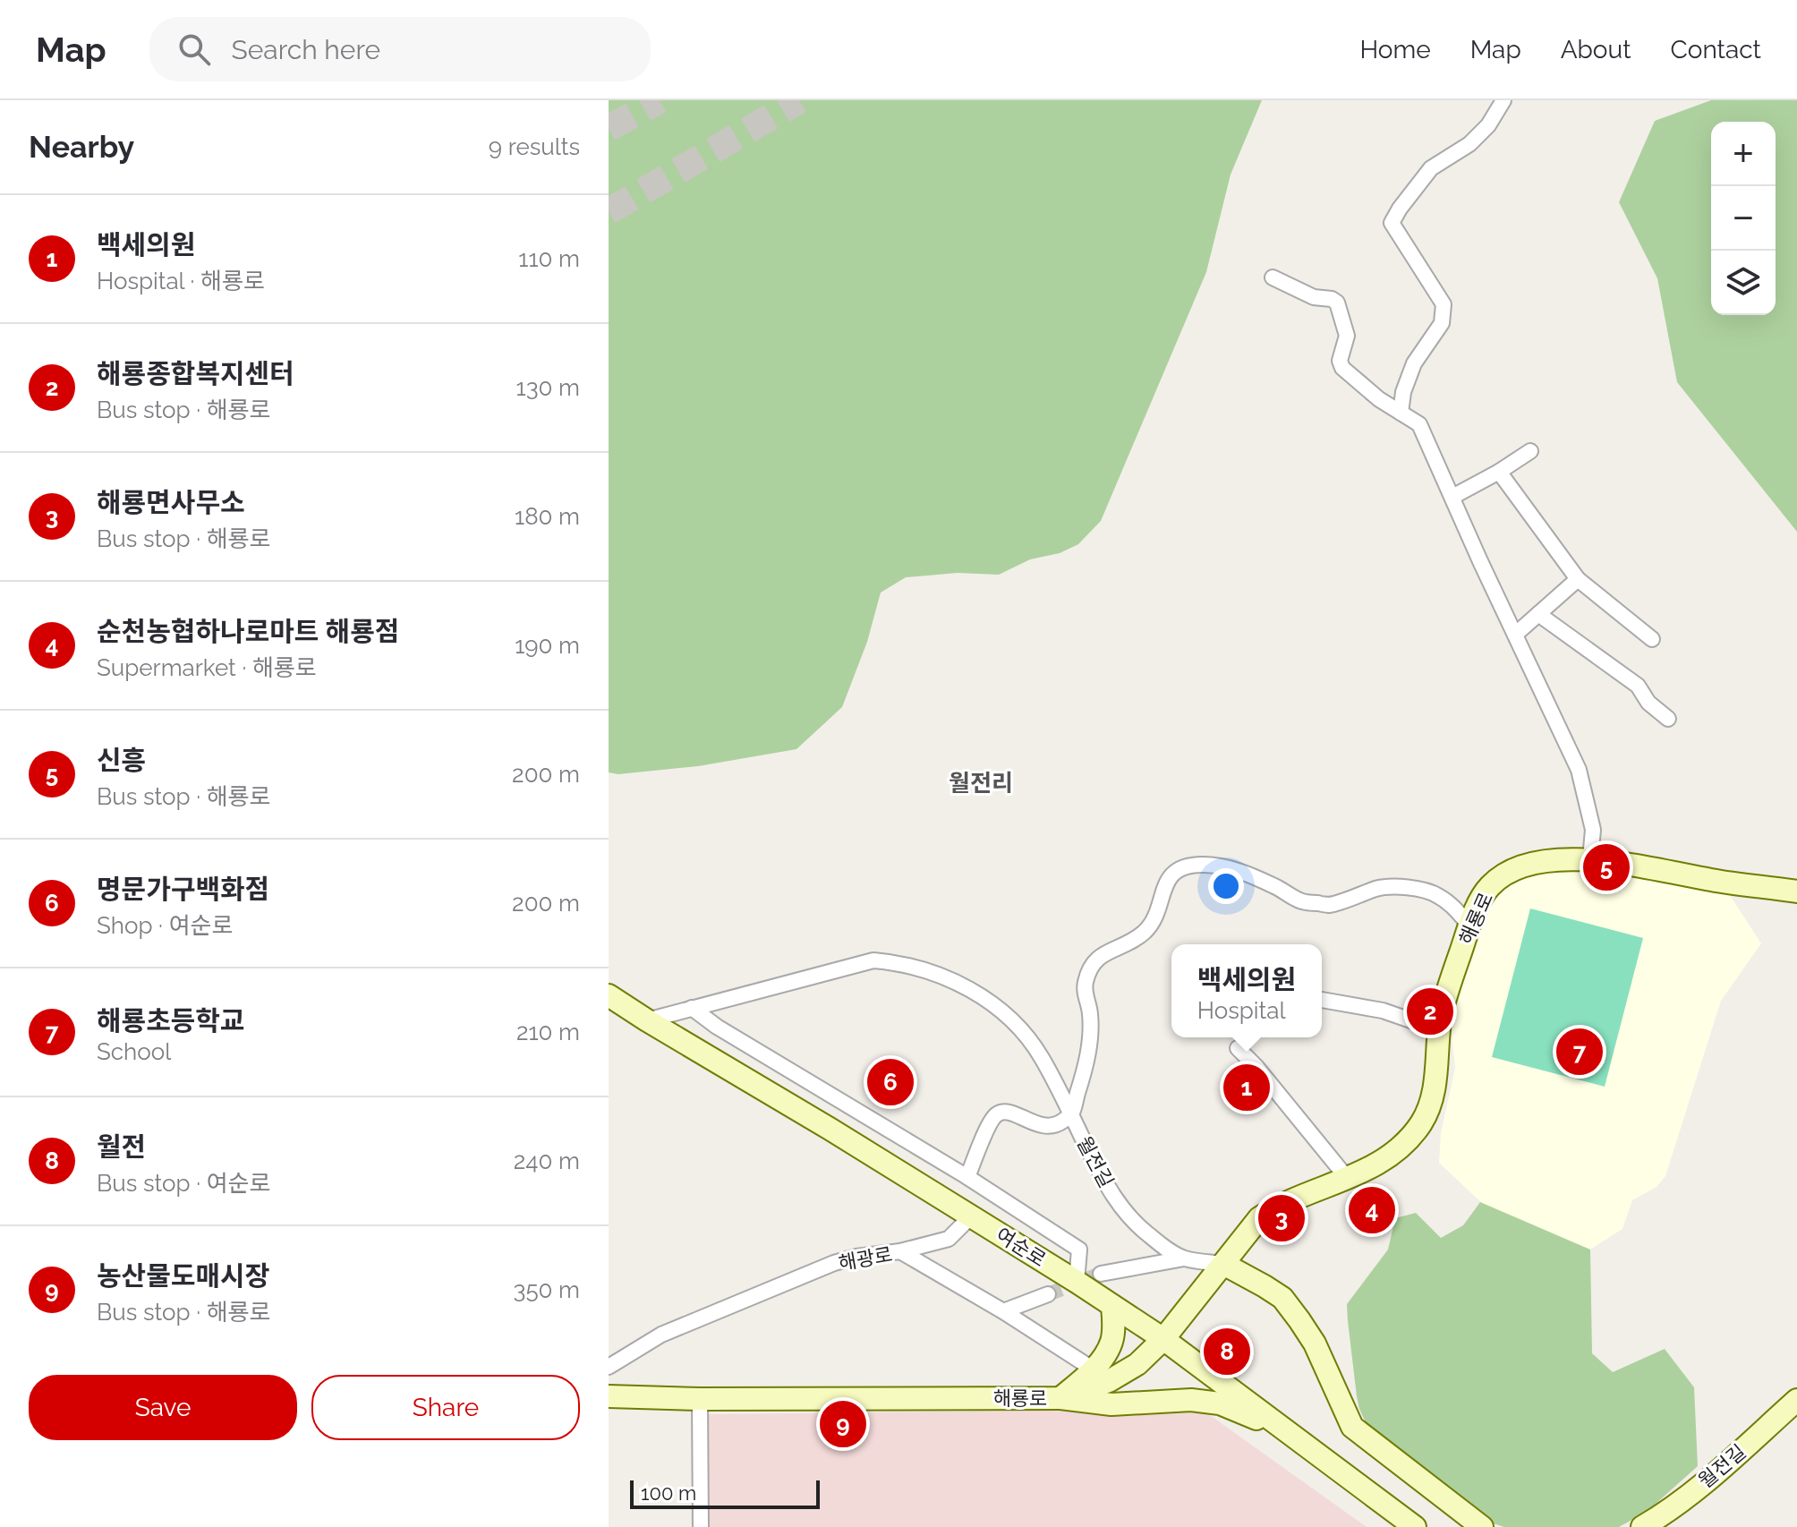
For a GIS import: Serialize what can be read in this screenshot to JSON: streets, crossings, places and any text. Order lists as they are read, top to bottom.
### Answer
{
  "streets": {
    "main road": ["해룡로", "월전길", "여순로"],
    "street": ["해광로"]
  },
  "crossings": [
    ["해룡로", "월전길"],
    ["해룡로", "여순로"],
    ["해룡로", "해광로"],
    ["월전길", "여순로"]
  ],
  "districts": ["월전리"],
  "scale_bar": "100 m",
  "page": {
    "header": "Map",
    "search": "Search here",
    "nav": [
      "Home",
      "Map",
      "About",
      "Contact"
    ],
    "heading": ["Nearby", "9 results"],
    "map_buttons": ["+", "−"],
    "list": [
      {
        "mark": "1",
        "name": "백세의원",
        "note": "Hospital · 해룡로",
        "value": "110 m"
      },
      {
        "mark": "2",
        "name": "해룡종합복지센터",
        "note": "Bus stop · 해룡로",
        "value": "130 m"
      },
      {
        "mark": "3",
        "name": "해룡면사무소",
        "note": "Bus stop · 해룡로",
        "value": "180 m"
      },
      {
        "mark": "4",
        "name": "순천농협하나로마트 해룡점",
        "note": "Supermarket · 해룡로",
        "value": "190 m"
      },
      {
        "mark": "5",
        "name": "신흥",
        "note": "Bus stop · 해룡로",
        "value": "200 m"
      },
      {
        "mark": "6",
        "name": "명문가구백화점",
        "note": "Shop · 여순로",
        "value": "200 m"
      },
      {
        "mark": "7",
        "name": "해룡초등학교",
        "note": "School",
        "value": "210 m"
      },
      {
        "mark": "8",
        "name": "월전",
        "note": "Bus stop · 여순로",
        "value": "240 m"
      },
      {
        "mark": "9",
        "name": "농산물도매시장",
        "note": "Bus stop · 해룡로",
        "value": "350 m"
      }
    ],
    "pins": [
      "5",
      "2",
      "7",
      "6",
      "1",
      "4",
      "3",
      "8",
      "9"
    ],
    "popup": ["백세의원", "Hospital"],
    "buttons": ["Save", "Share"],
    "scale": "100 m"
  }
}
